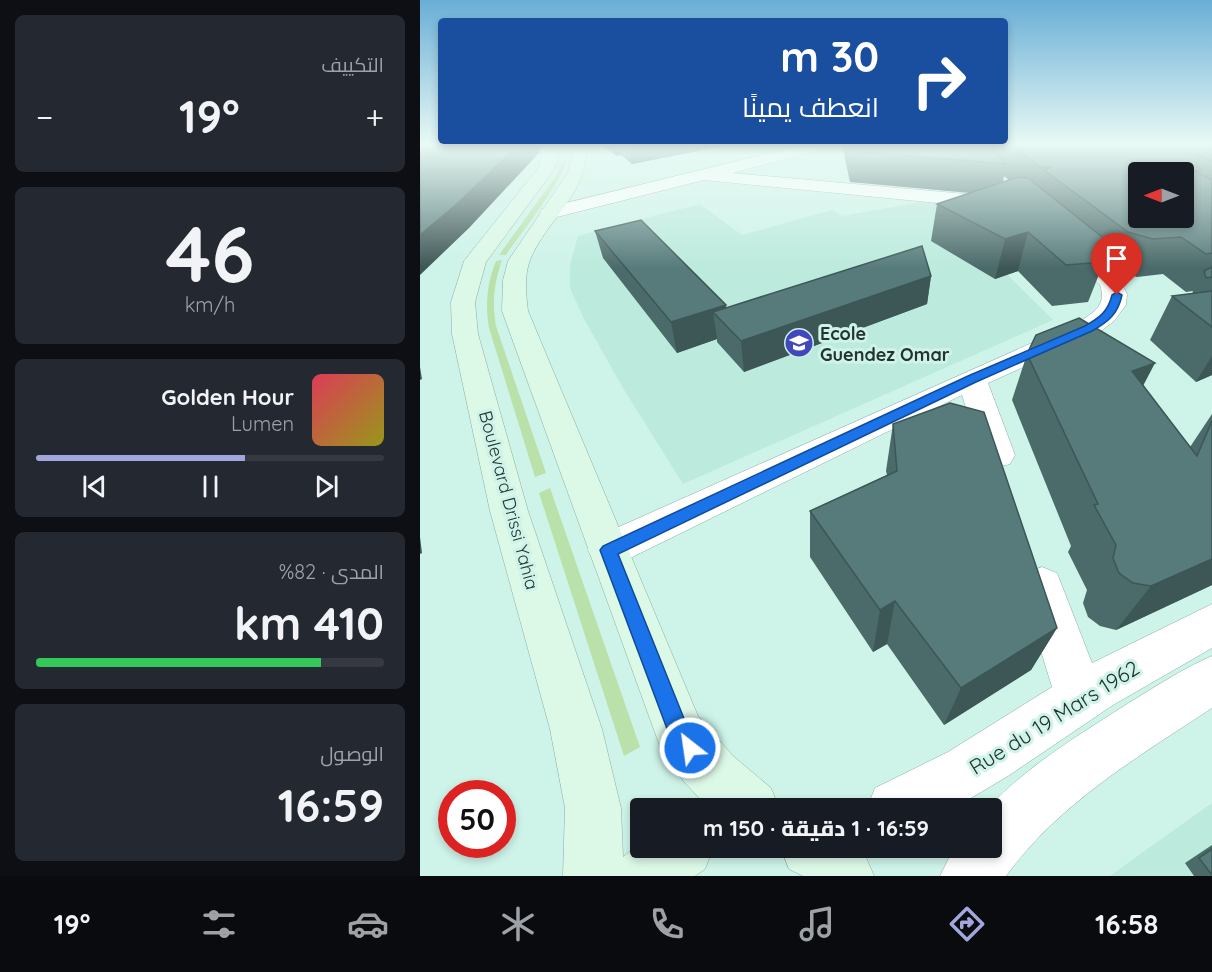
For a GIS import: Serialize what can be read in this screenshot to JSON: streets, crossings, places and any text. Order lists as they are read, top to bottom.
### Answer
{
  "streets": {
    "main road": ["Boulevard Drissi Yahia"],
    "street": ["Rue du 19 Mars 1962"]
  },
  "places": {
    "school or university": ["Ecole Guendez Omar"]
  },
  "north": "left",
  "page": {
    "tile": [
      "التكييف",
      ["46", "km/h"],
      ["المدى · 82%", "410 km"],
      ["الوصول", "16:59"]
    ],
    "turn": ["30 m", "انعطف يمينًا"],
    "heat": ["−", "19°", "+"],
    "song": ["Golden Hour", "Lumen"],
    "limit": "50",
    "trip": "16:59 · 1 دقيقة · 150 m",
    "tabs": ["16:58", "19°"]
  }
}
